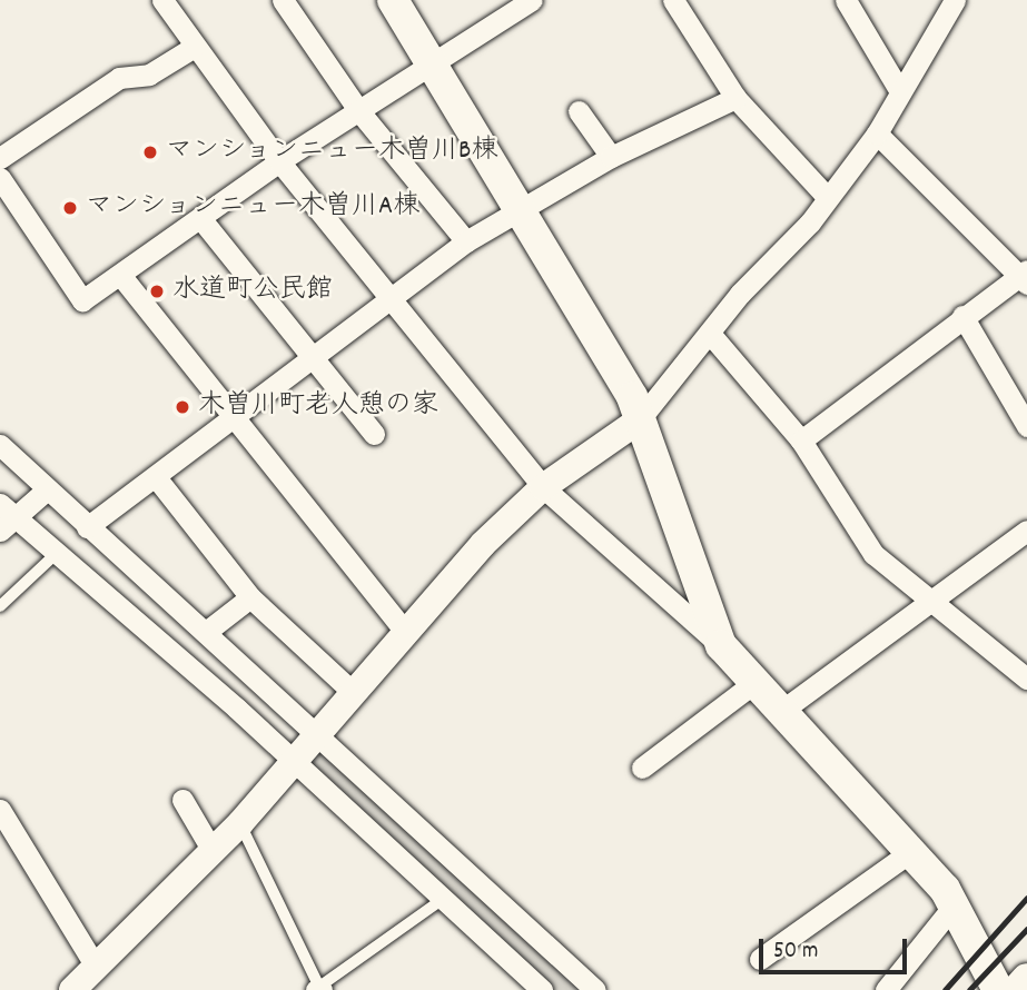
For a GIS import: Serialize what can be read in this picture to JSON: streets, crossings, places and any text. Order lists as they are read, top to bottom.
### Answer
{
  "places": [
    "マンションニュー木曽川B棟",
    "マンションニュー木曽川A棟",
    "水道町公民館",
    "木曽川町老人憩の家"
  ],
  "scale_bar": "50 m"
}
